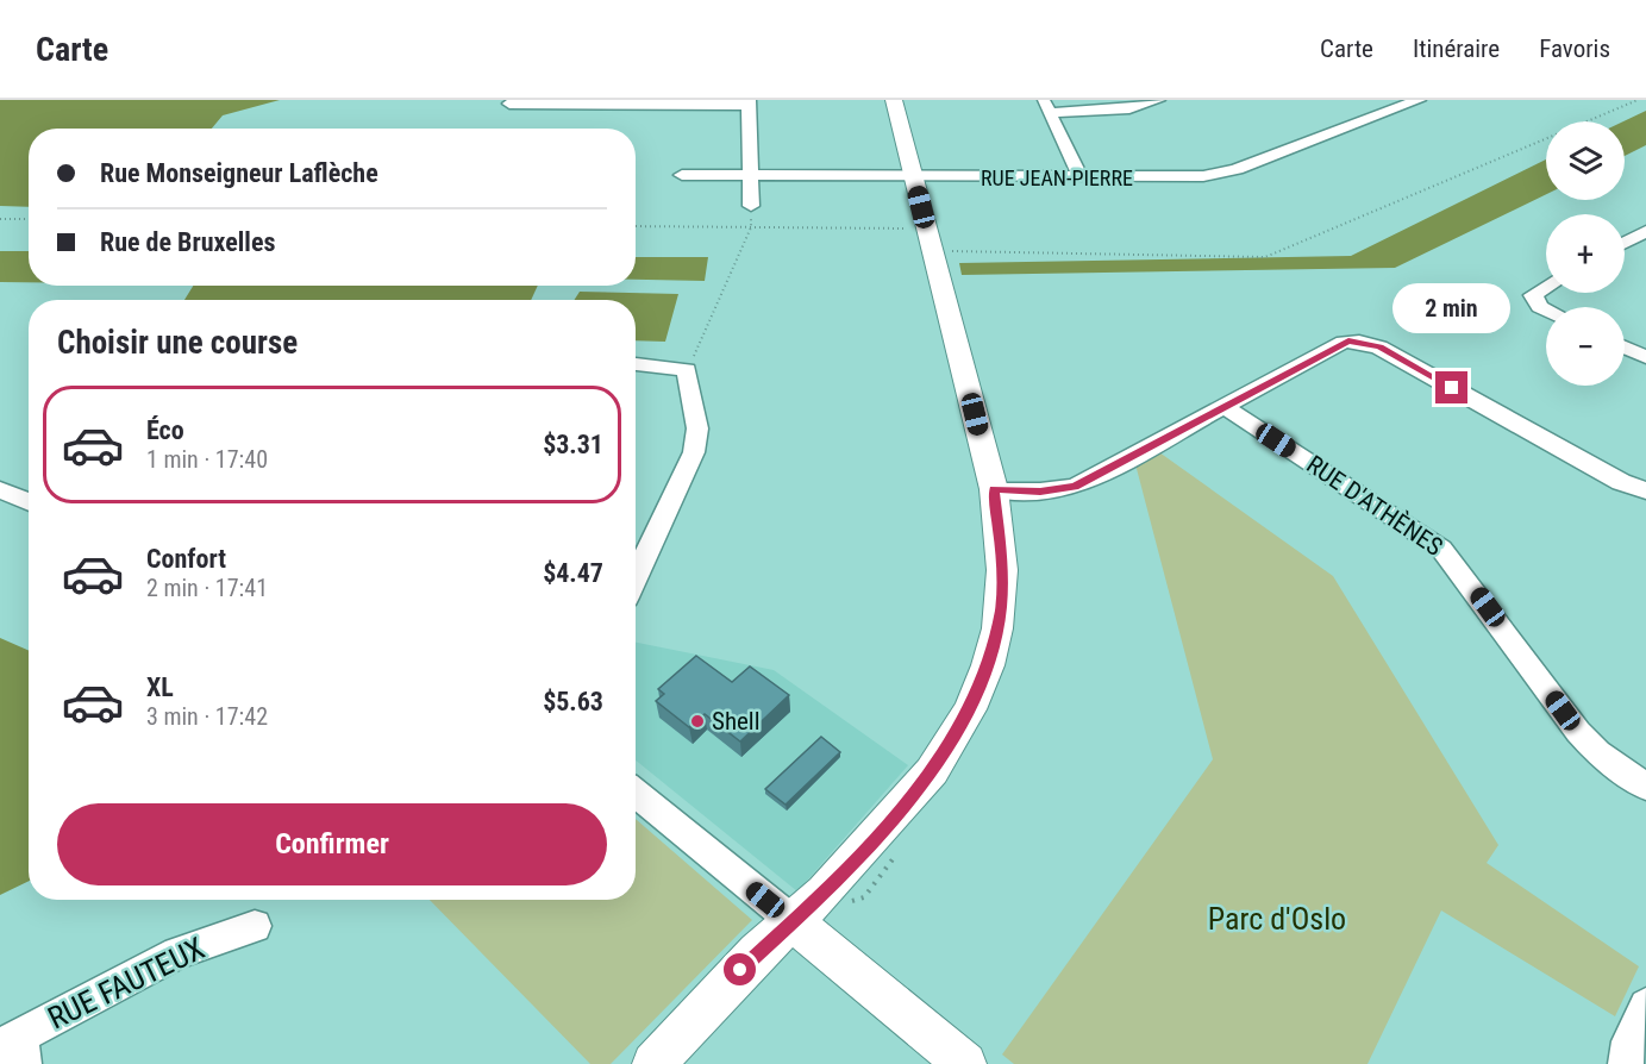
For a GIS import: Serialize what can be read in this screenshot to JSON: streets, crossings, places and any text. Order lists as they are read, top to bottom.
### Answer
{
  "streets": {
    "street": ["RUE JEAN-PIERRE", "RUE D'ATHÈNES", "RUE FAUTEUX"]
  },
  "parks": ["Parc d'Oslo"],
  "places": ["Shell"],
  "page": {
    "header": "Carte",
    "nav": ["Carte", "Itinéraire", "Favoris"],
    "map_buttons": ["+", "−"],
    "banner": ["Rue Monseigneur Laflèche", "Rue de Bruxelles"],
    "bubble": "2 min",
    "heading": "Choisir une course",
    "list": [
      {
        "name": "Éco",
        "note": "1 min · 17:40",
        "value": "$3.31"
      },
      {
        "name": "Confort",
        "note": "2 min · 17:41",
        "value": "$4.47"
      },
      {
        "name": "XL",
        "note": "3 min · 17:42",
        "value": "$5.63"
      }
    ],
    "buttons": "Confirmer"
  }
}
